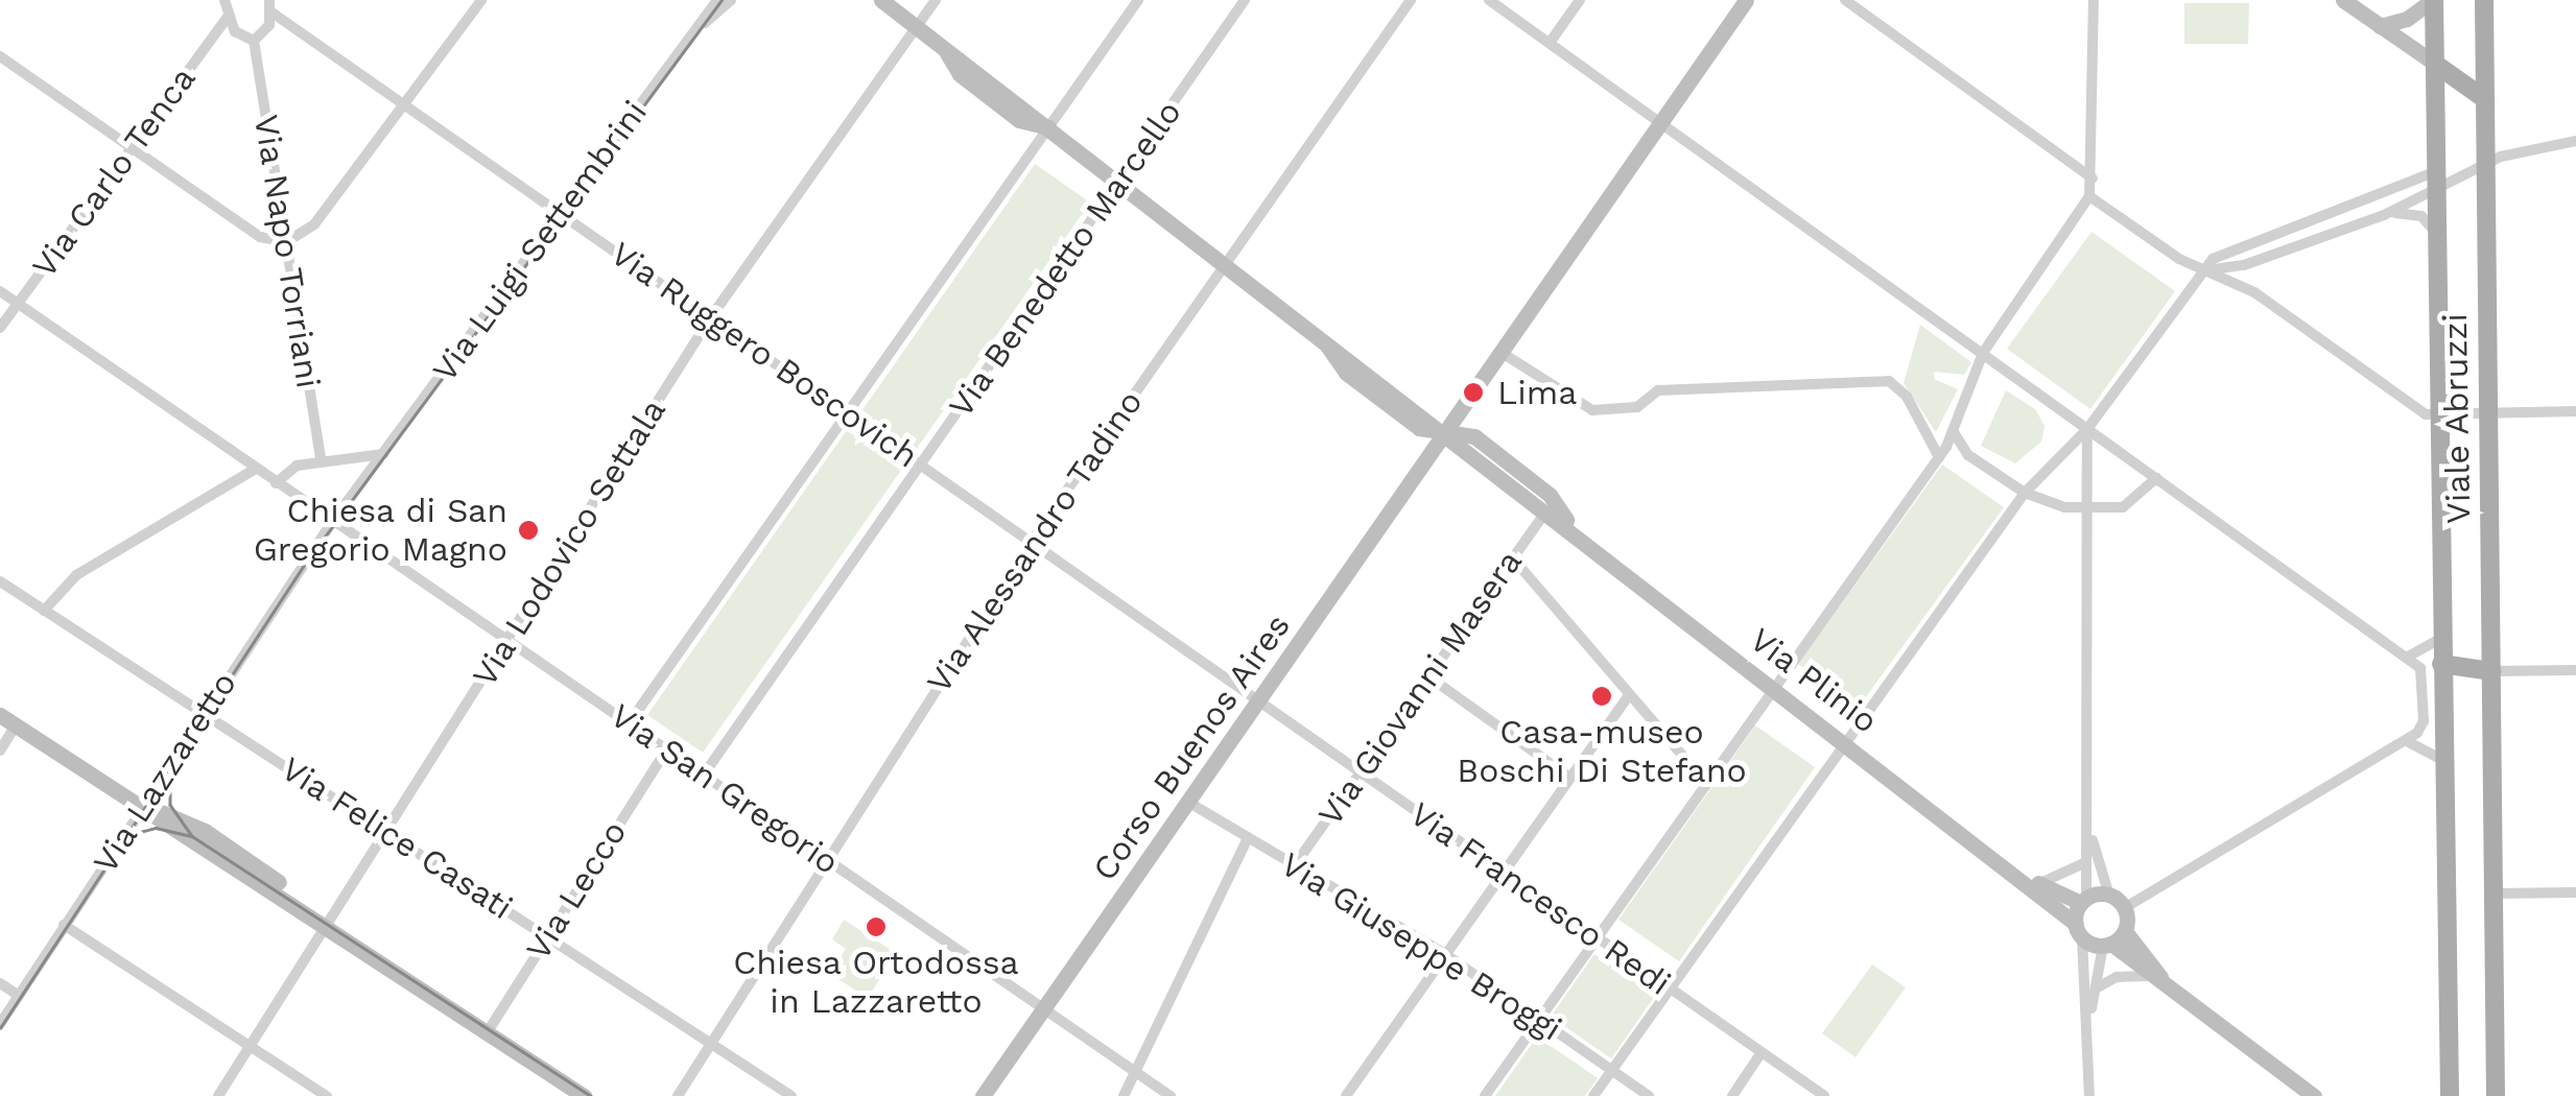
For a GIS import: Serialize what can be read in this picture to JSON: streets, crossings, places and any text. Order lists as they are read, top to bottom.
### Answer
{
  "streets": {
    "main road": ["Viale Abruzzi"],
    "street": [
      "Via Carlo Tenca",
      "Via Luigi Settembrini",
      "Via Napo Torriani",
      "Via Benedetto Marcello",
      "Via Ruggero Boscovich",
      "Via Alessandro Tadino",
      "Via Lodovico Settala",
      "Via Plinio",
      "Via Giovanni Masera",
      "Corso Buenos Aires",
      "Via Lazzaretto",
      "Via San Gregorio",
      "Via Felice Casati",
      "Via Lecco",
      "Via Francesco Redi",
      "Via Giuseppe Broggi"
    ]
  },
  "crossings": [
    ["Via Luigi Settembrini", "Via Ruggero Boscovich"],
    ["Via Luigi Settembrini", "Via Lazzaretto"],
    ["Via Luigi Settembrini", "Via San Gregorio"],
    ["Via Benedetto Marcello", "Via Ruggero Boscovich"],
    ["Via Benedetto Marcello", "Via San Gregorio"],
    ["Via Ruggero Boscovich", "Via Alessandro Tadino"],
    ["Via Ruggero Boscovich", "Via Lodovico Settala"],
    ["Via Ruggero Boscovich", "Corso Buenos Aires"],
    ["Via Ruggero Boscovich", "Via Francesco Redi"],
    ["Via Alessandro Tadino", "Via San Gregorio"],
    ["Via Alessandro Tadino", "Via Felice Casati"],
    ["Via Lodovico Settala", "Via San Gregorio"],
    ["Via Lodovico Settala", "Via Felice Casati"],
    ["Via Plinio", "Via Giovanni Masera"],
    ["Via Plinio", "Corso Buenos Aires"],
    ["Via Giovanni Masera", "Via Francesco Redi"],
    ["Via Giovanni Masera", "Via Giuseppe Broggi"],
    ["Corso Buenos Aires", "Via San Gregorio"],
    ["Corso Buenos Aires", "Via Francesco Redi"],
    ["Corso Buenos Aires", "Via Giuseppe Broggi"],
    ["Via Lazzaretto", "Via San Gregorio"],
    ["Via Lazzaretto", "Via Felice Casati"],
    ["Via San Gregorio", "Via Lecco"],
    ["Via Felice Casati", "Via Lecco"]
  ],
  "places": [
    "Lima",
    "Chiesa di San Gregorio Magno",
    "Casa-museo Boschi Di Stefano",
    "Chiesa Ortodossa in Lazzaretto"
  ]
}
